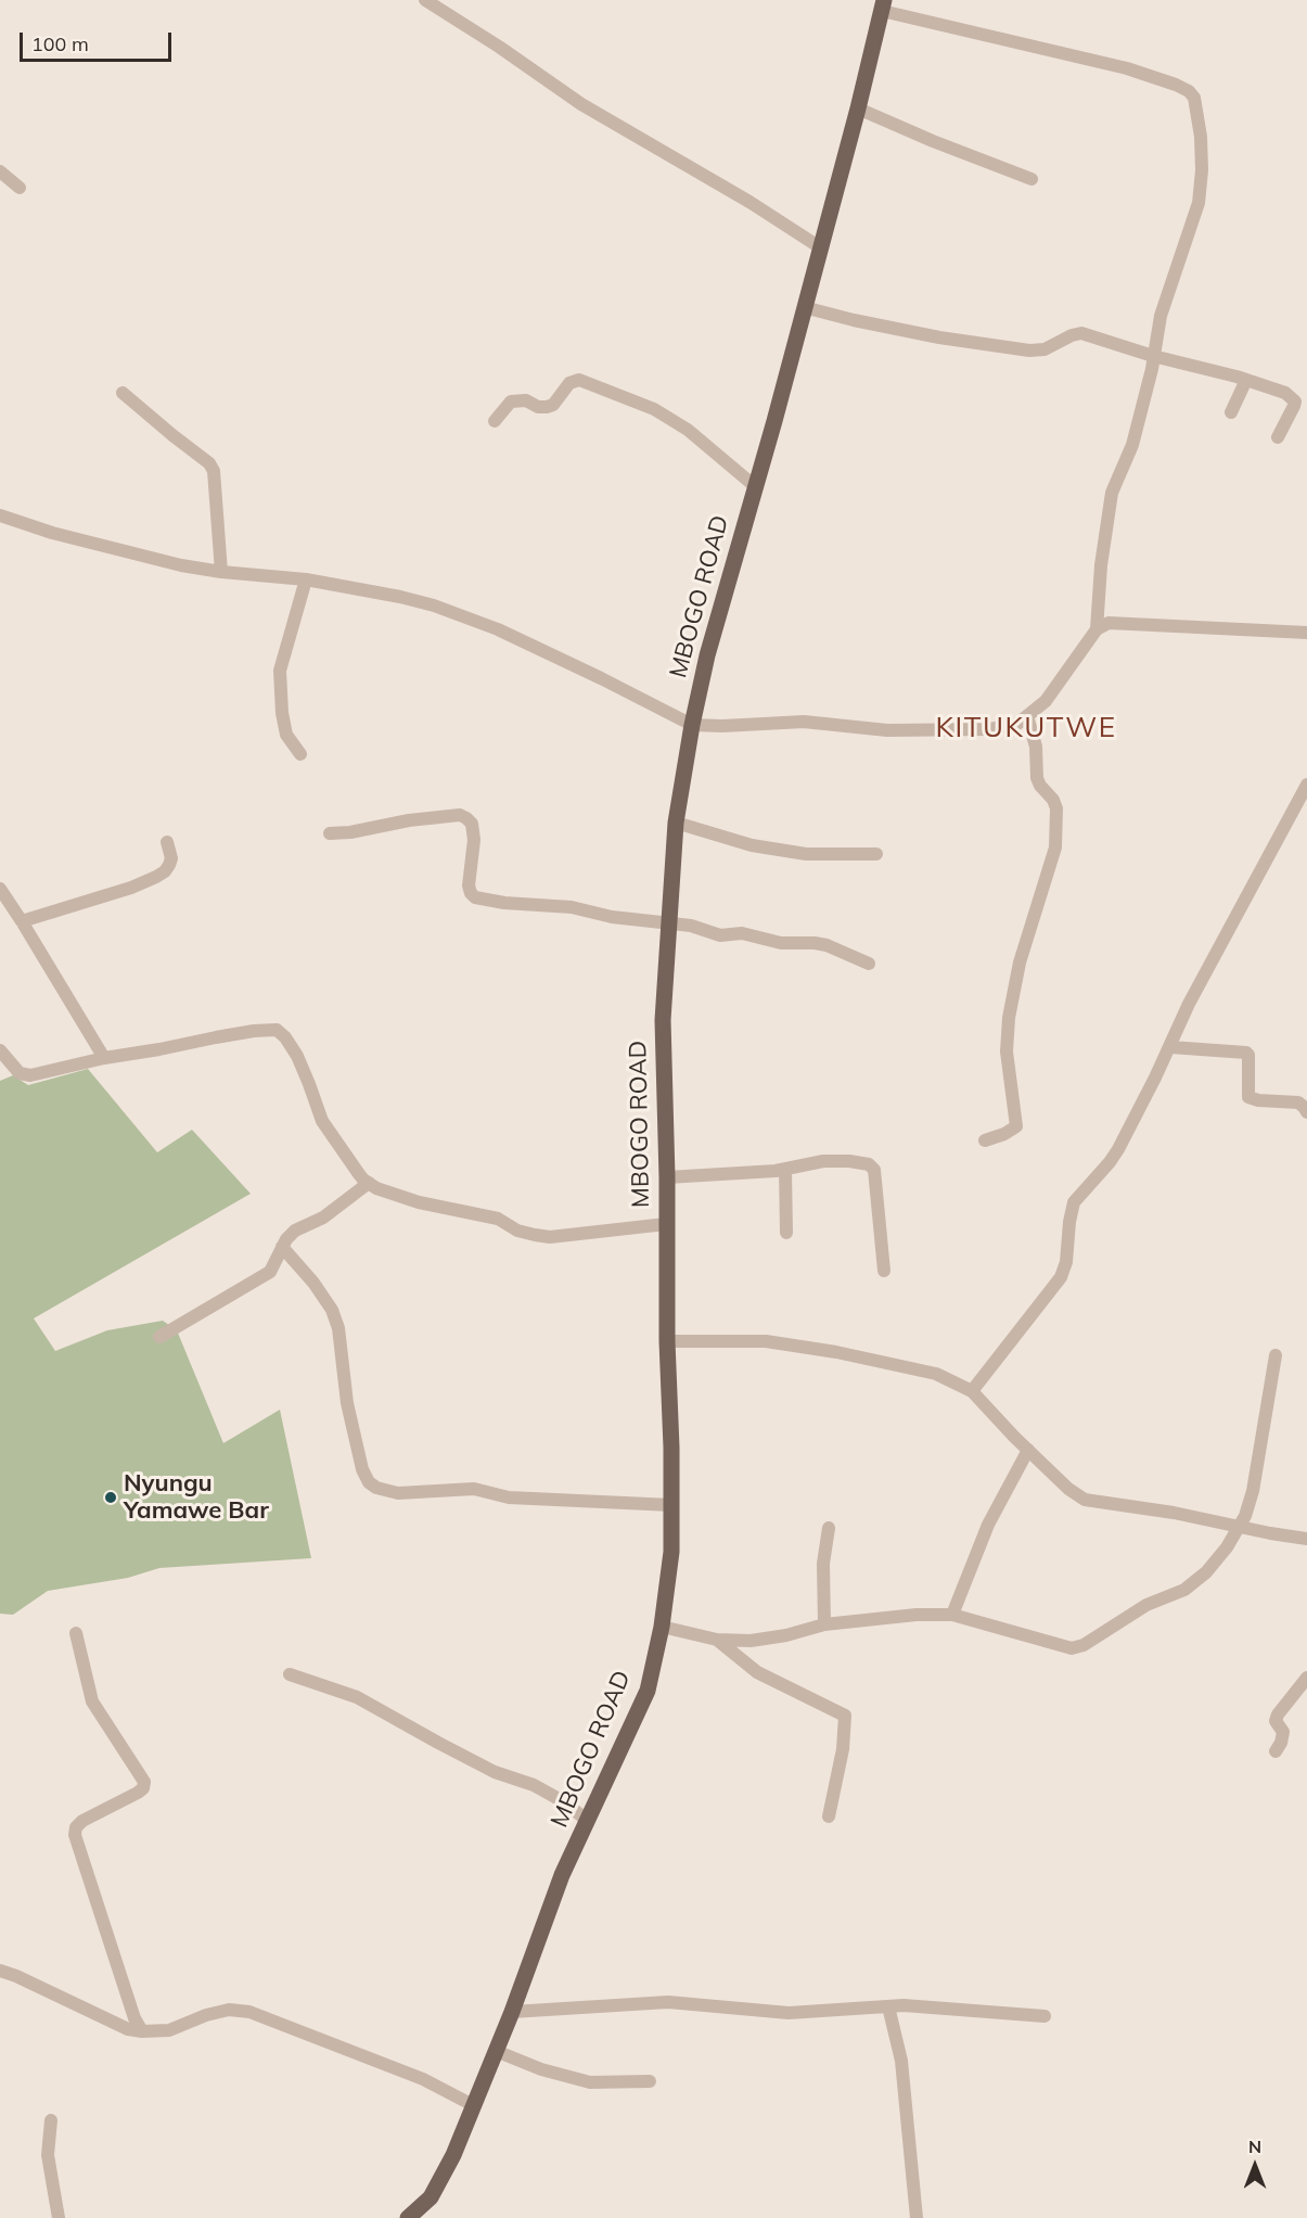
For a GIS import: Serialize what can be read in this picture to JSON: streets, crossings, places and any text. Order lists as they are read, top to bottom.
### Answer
{
  "streets": {
    "main road": ["MBOGO ROAD"]
  },
  "districts": ["KITUKUTWE"],
  "places": ["Nyungu Yamawe Bar"],
  "scale_bar": "100 m",
  "north": "top"
}
